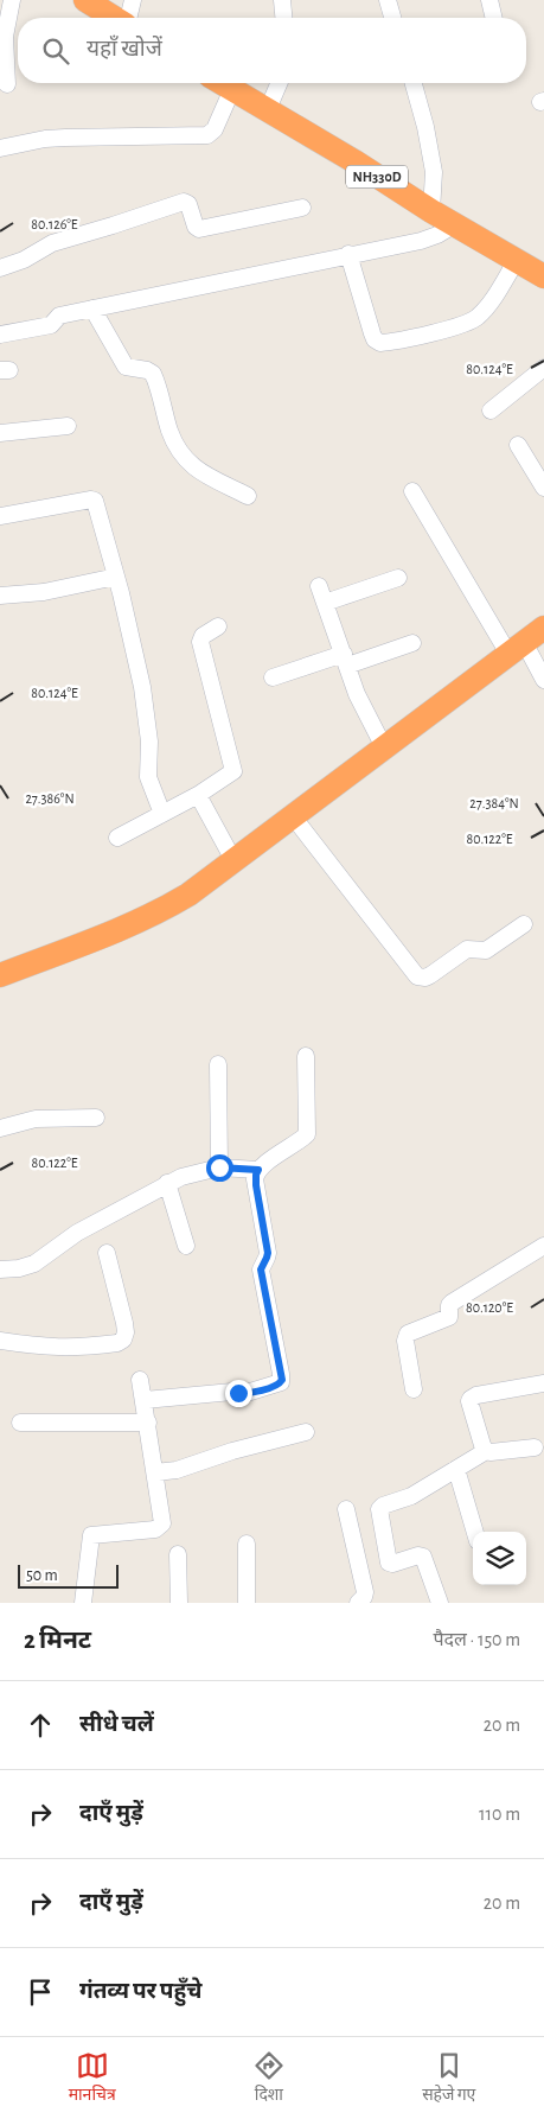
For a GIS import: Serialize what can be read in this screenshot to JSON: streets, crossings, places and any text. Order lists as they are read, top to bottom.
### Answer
{
  "streets": {
    "highway": ["NH330D"]
  },
  "scale_bar": "50 m",
  "page": {
    "search": "यहाँ खोजें",
    "scale": "50 m",
    "heading": ["2 मिनट", "पैदल · 150 m"],
    "list": [
      ["सीधे चलें", "20 m"],
      ["दाएँ मुड़ें", "110 m"],
      ["दाएँ मुड़ें", "20 m"],
      "गंतव्य पर पहुँचे"
    ],
    "nav": ["मानचित्र", "दिशा", "सहेजे गए"]
  },
  "coordinates": [
    "80.126°E",
    "80.124°E",
    "27.386°N",
    "27.384°N",
    "80.122°E",
    "80.120°E"
  ]
}
